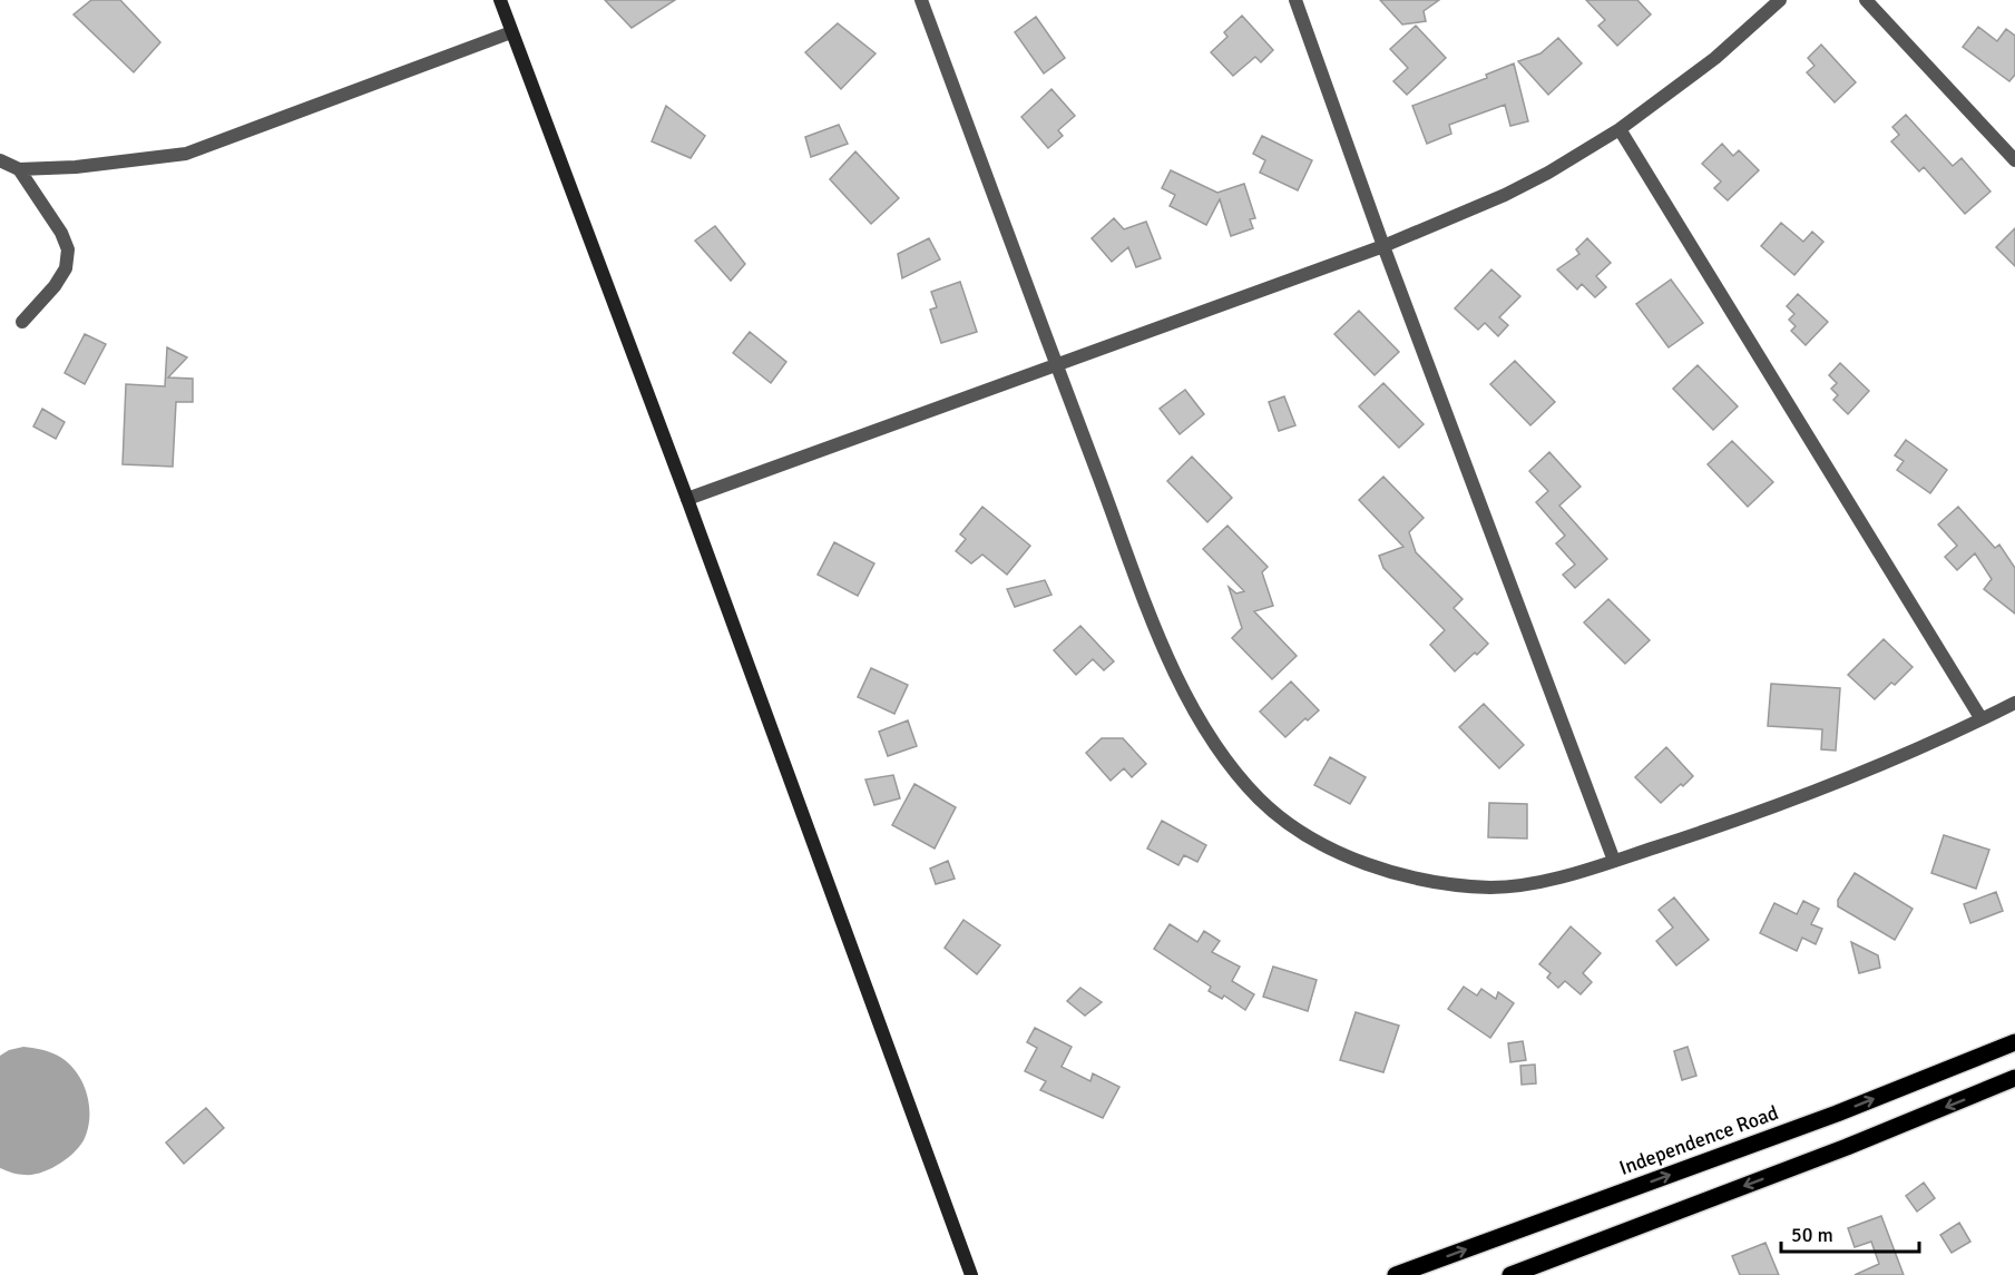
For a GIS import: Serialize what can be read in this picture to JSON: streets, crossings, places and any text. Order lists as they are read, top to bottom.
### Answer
{
  "streets": {
    "main road": ["Independence Road"]
  },
  "scale_bar": "50 m"
}
